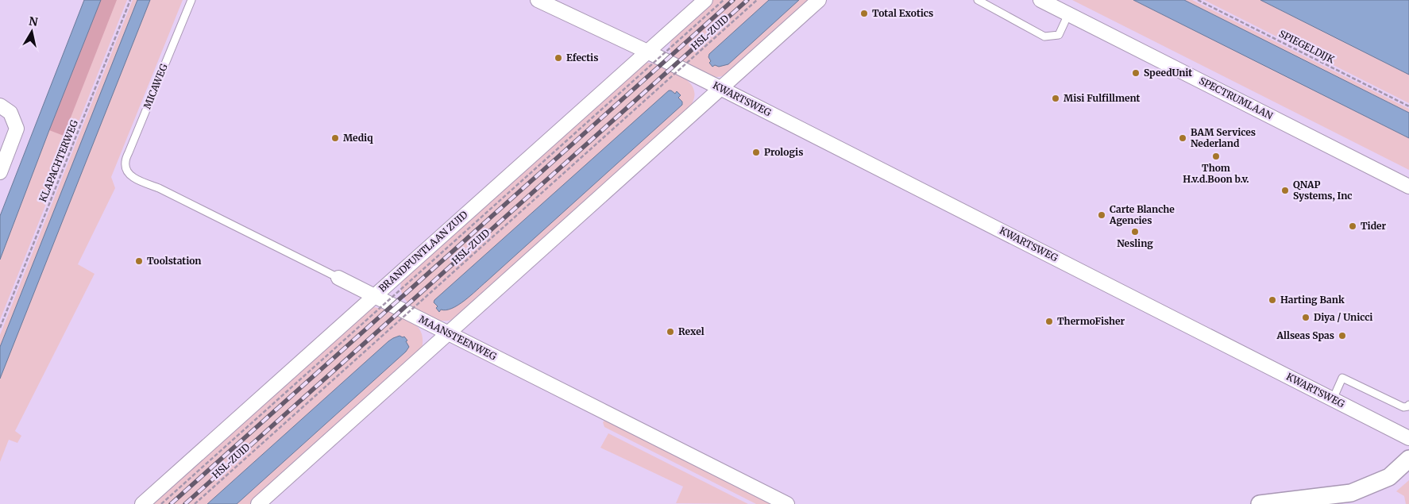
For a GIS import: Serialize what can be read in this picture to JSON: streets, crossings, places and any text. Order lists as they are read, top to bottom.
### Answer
{
  "streets": {
    "street": [
      "SPECTRUMLAAN",
      "KWARTSWEG",
      "BRANDPUNTLAAN ZUID",
      "MAANSTEENWEG"
    ],
    "lane": ["MICAWEG"],
    "path": ["HSL-ZUID", "SPIEGELDIJK", "KLAPACHTERWEG"]
  },
  "crossings": [
    ["MICAWEG", "MAANSTEENWEG"],
    ["KWARTSWEG", "BRANDPUNTLAAN ZUID"],
    ["BRANDPUNTLAAN ZUID", "MAANSTEENWEG"]
  ],
  "places": [
    "Total Exotics",
    "Efectis",
    "SpeedUnit",
    "Misi Fulfillment",
    "Mediq",
    "BAM Services Nederland",
    "Prologis",
    "Thom H.v.d.Boon b.v.",
    "QNAP Systems, Inc",
    "Carte Blanche Agencies",
    "Tider",
    "Nesling",
    "Toolstation",
    "Harting Bank",
    "Diya / Unicci",
    "ThermoFisher",
    "Rexel",
    "Allseas Spas"
  ],
  "north": "top"
}
